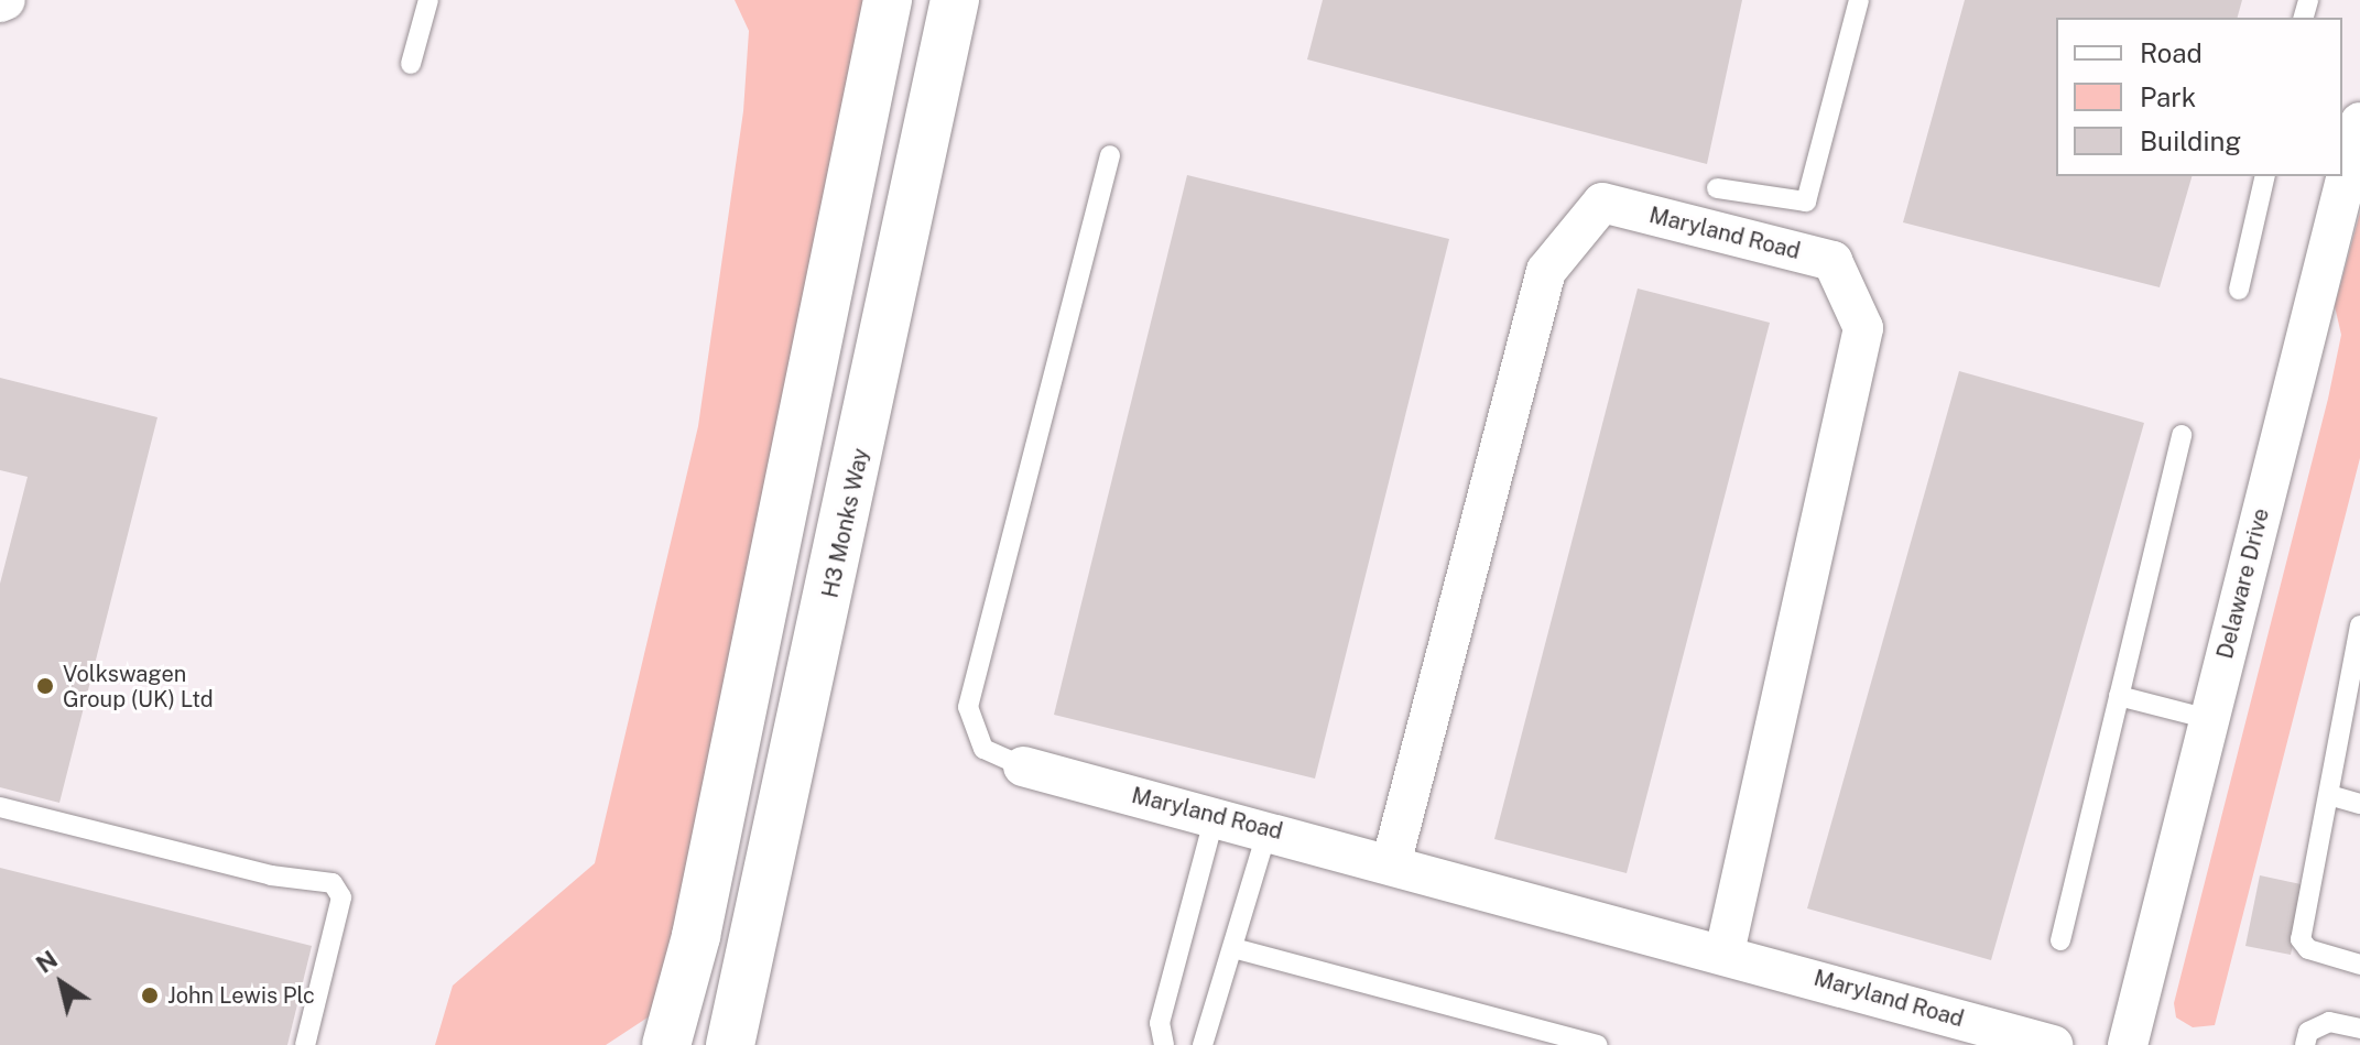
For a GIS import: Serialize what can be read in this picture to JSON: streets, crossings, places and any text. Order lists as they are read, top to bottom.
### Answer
{
  "streets": {
    "main road": ["H3 Monks Way"],
    "street": ["Maryland Road", "Delaware Drive"]
  },
  "places": ["Volkswagen Group (UK) Ltd", "John Lewis Plc"],
  "legend": ["Road", "Park", "Building"],
  "north": "top left"
}
